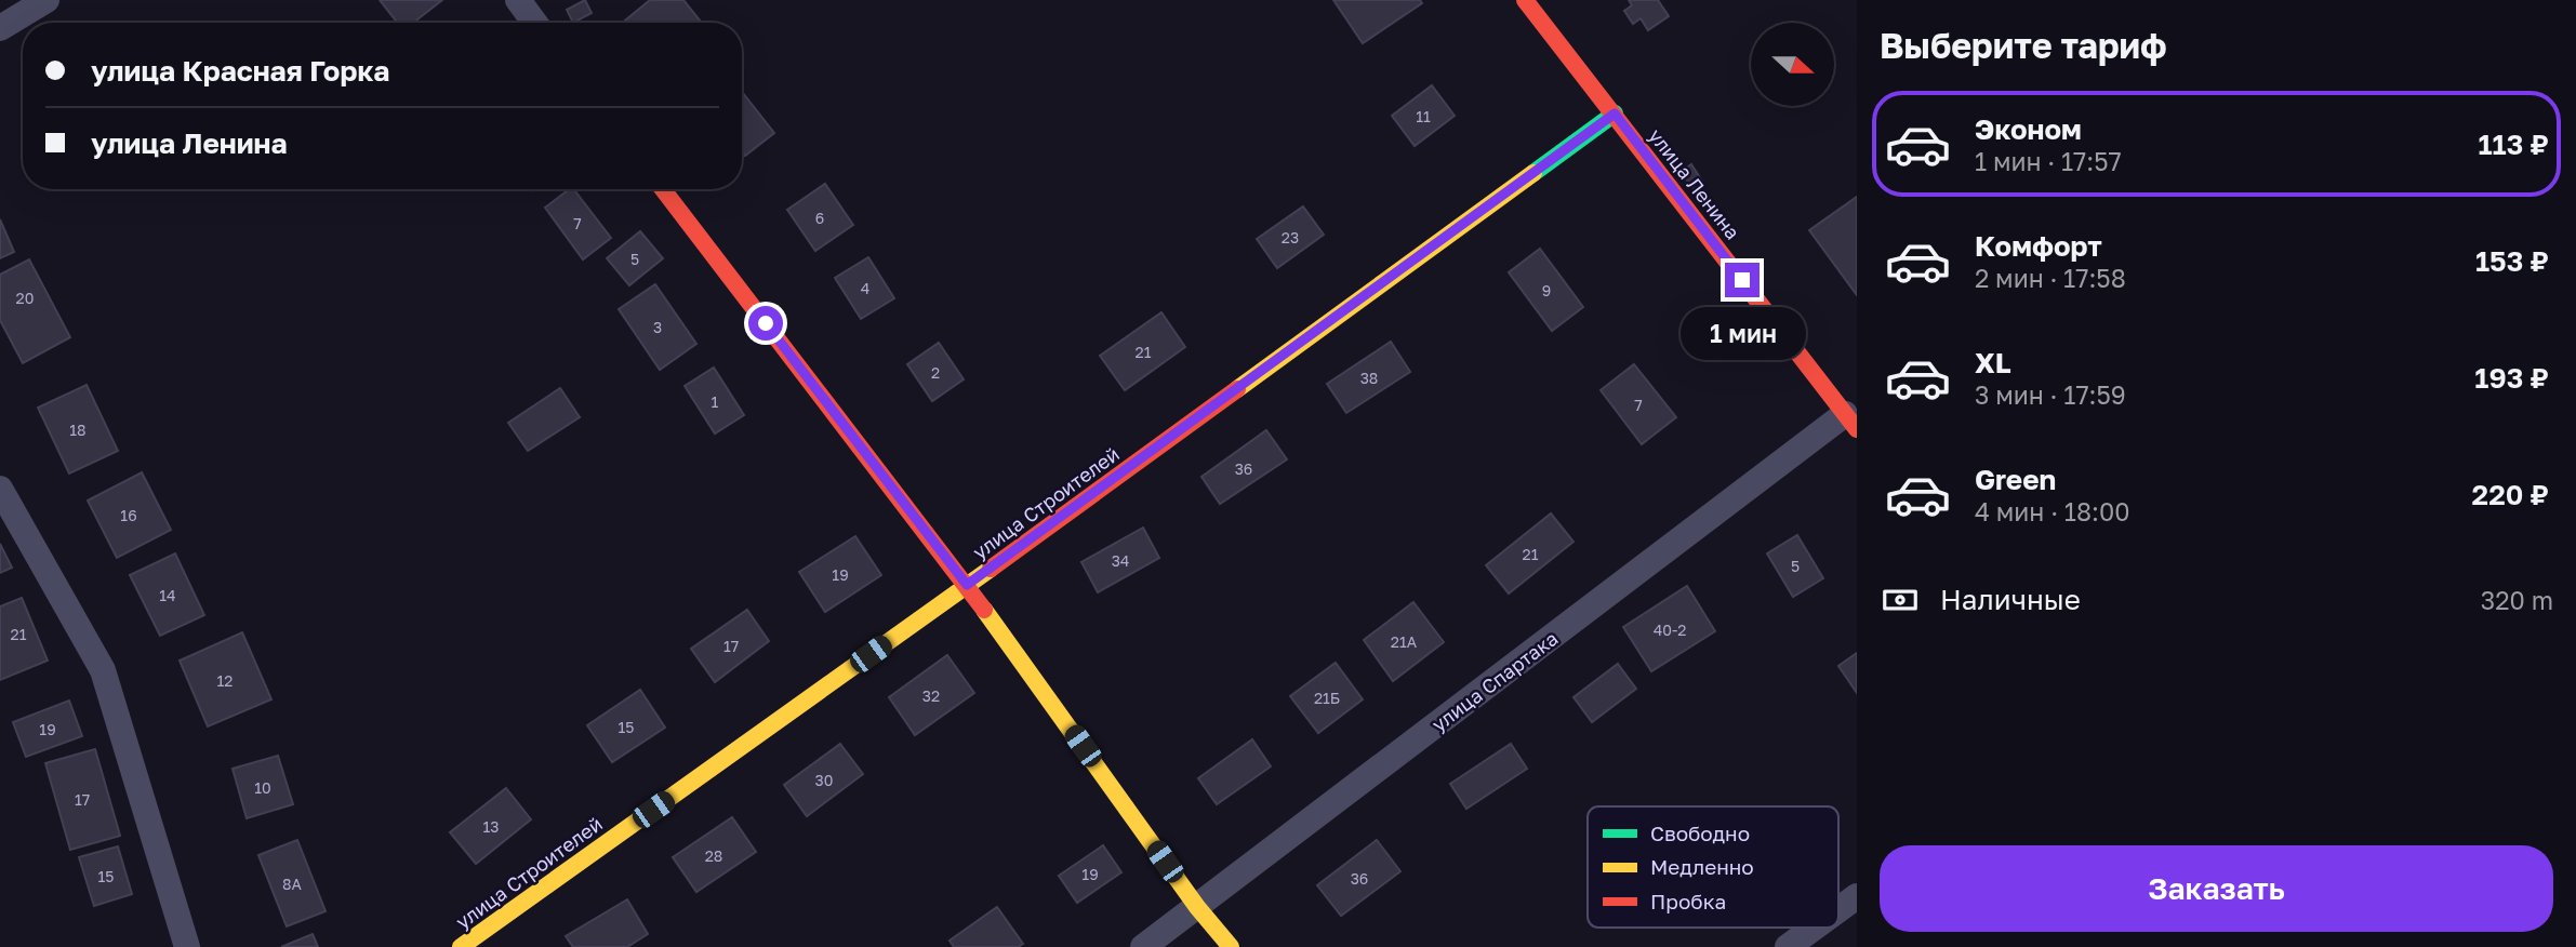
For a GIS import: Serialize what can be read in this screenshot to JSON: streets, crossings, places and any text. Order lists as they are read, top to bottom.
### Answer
{
  "streets": {
    "street": ["улица Ленина", "улица Строителей", "улица Спартака"]
  },
  "crossings": [
    ["улица Ленина", "улица Строителей"],
    ["улица Ленина", "улица Спартака"]
  ],
  "house_numbers": [
    "11",
    "6",
    "7",
    "23",
    "5",
    "4",
    "9",
    "20",
    "3",
    "21",
    "2",
    "38",
    "1",
    "7",
    "18",
    "36",
    "16",
    "21",
    "34",
    "5",
    "19",
    "14",
    "40-2",
    "21",
    "21А",
    "17",
    "12",
    "32",
    "21Б",
    "15",
    "19",
    "30",
    "10",
    "17",
    "13",
    "28",
    "19",
    "15",
    "36",
    "8А"
  ],
  "legend": ["Свободно", "Медленно", "Пробка"],
  "north": "right",
  "page": {
    "heading": "Выберите тариф",
    "banner": ["улица Красная Горка", "улица Ленина"],
    "list": [
      {
        "name": "Эконом",
        "note": "1 мин · 17:57",
        "value": "113 ₽"
      },
      {
        "name": "Комфорт",
        "note": "2 мин · 17:58",
        "value": "153 ₽"
      },
      {
        "name": "XL",
        "note": "3 мин · 17:59",
        "value": "193 ₽"
      },
      {
        "name": "Green",
        "note": "4 мин · 18:00",
        "value": "220 ₽"
      }
    ],
    "bubble": "1 мин",
    "pay": ["Наличные", "320 m"],
    "buttons": "Заказать"
  }
}
